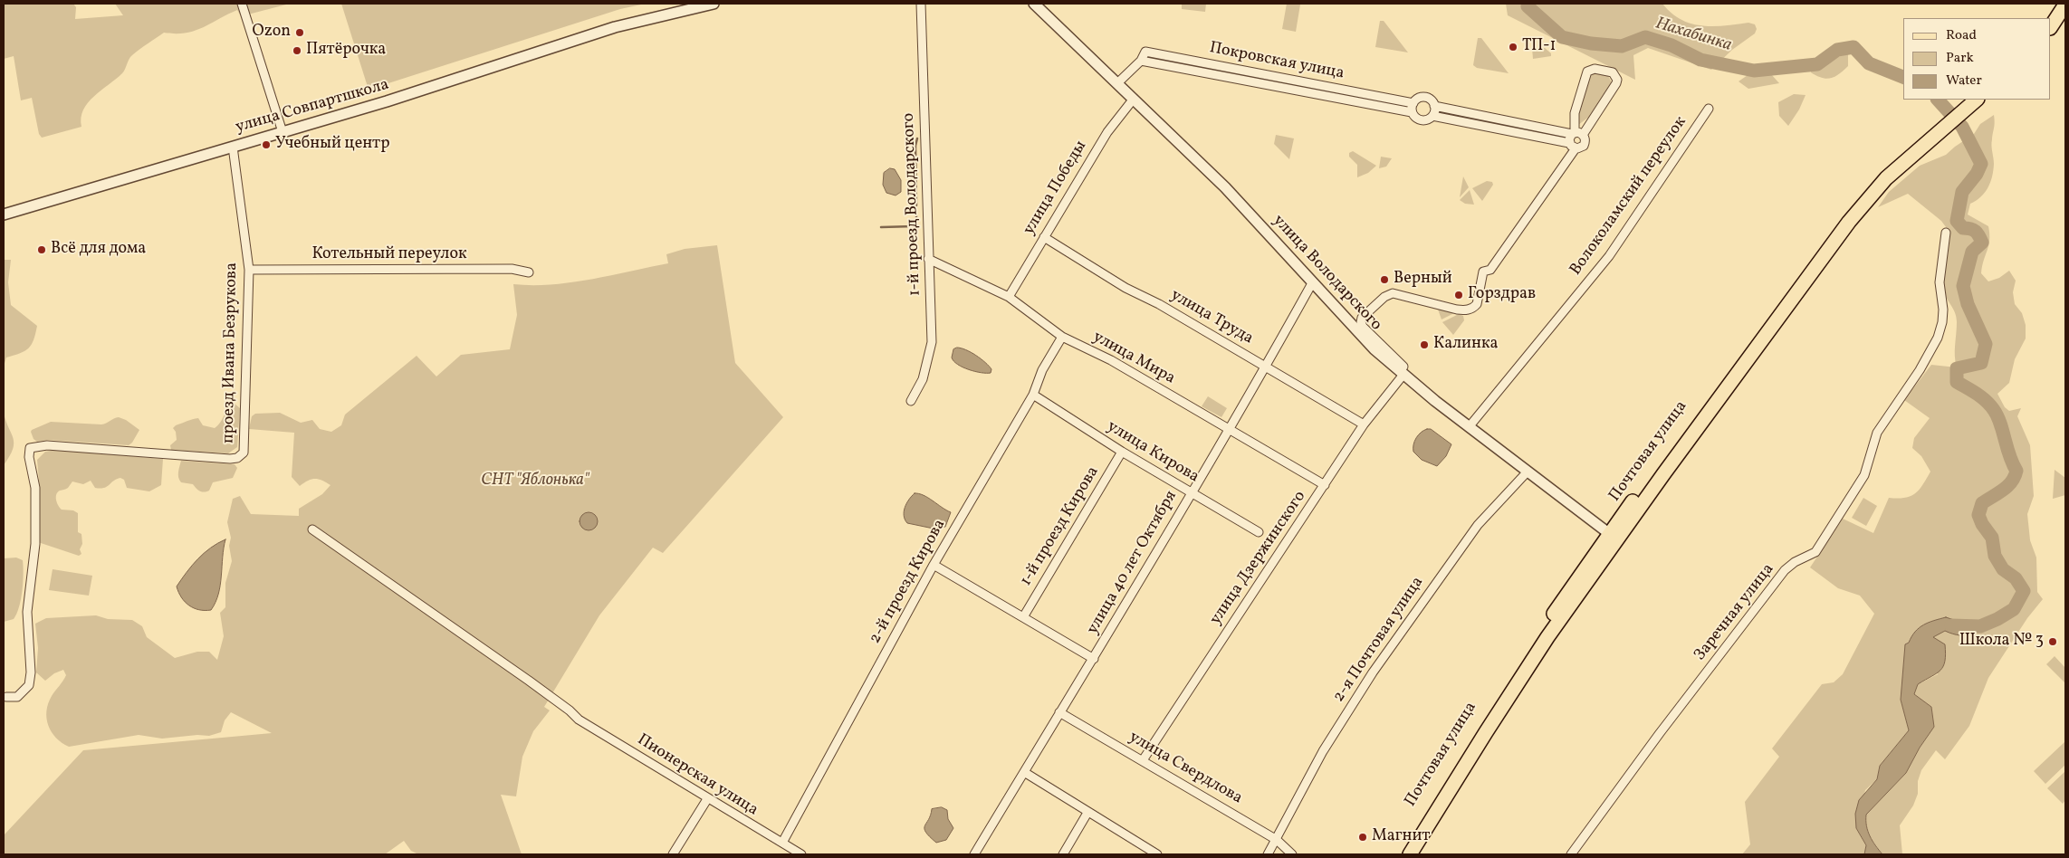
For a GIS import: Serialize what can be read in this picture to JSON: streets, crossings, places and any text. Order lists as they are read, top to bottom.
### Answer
{
  "streets": {
    "main road": ["Почтовая улица"],
    "street": [
      "Покровская улица",
      "улица Совпартшкола",
      "улица Победы",
      "Волоколамский переулок",
      "1-й проезд Володарского",
      "Котельный переулок",
      "улица Володарского",
      "улица Труда",
      "проезд Ивана Безрукова",
      "улица Мира",
      "улица Кирова",
      "1-й проезд Кирова",
      "улица Дзержинского",
      "улица 40 лет Октября",
      "2-й проезд Кирова",
      "Заречная улица",
      "2-я Почтовая улица",
      "улица Свердлова",
      "Пионерская улица"
    ]
  },
  "crossings": [
    ["Покровская улица", "улица Володарского"],
    ["улица Совпартшкола", "проезд Ивана Безрукова"],
    ["улица Победы", "улица Володарского"],
    ["улица Победы", "улица Труда"],
    ["улица Победы", "улица Мира"],
    ["Волоколамский переулок", "улица Володарского"],
    ["1-й проезд Володарского", "улица Мира"],
    ["Котельный переулок", "проезд Ивана Безрукова"],
    ["улица Володарского", "Почтовая улица"],
    ["улица Володарского", "улица Дзержинского"],
    ["улица Володарского", "улица 40 лет Октября"],
    ["улица Володарского", "2-я Почтовая улица"],
    ["улица Труда", "улица Дзержинского"],
    ["улица Труда", "улица 40 лет Октября"],
    ["улица Мира", "улица Дзержинского"],
    ["улица Мира", "улица 40 лет Октября"],
    ["улица Мира", "2-й проезд Кирова"],
    ["улица Кирова", "1-й проезд Кирова"],
    ["улица Кирова", "улица 40 лет Октября"],
    ["улица Кирова", "2-й проезд Кирова"],
    ["улица Дзержинского", "улица Свердлова"],
    ["улица 40 лет Октября", "улица Свердлова"],
    ["2-й проезд Кирова", "Пионерская улица"],
    ["2-я Почтовая улица", "улица Свердлова"]
  ],
  "water": ["Нахабинка"],
  "parks": ["СНТ \"Яблонька\""],
  "places": [
    "Ozon",
    "ТП-1",
    "Пятёрочка",
    "Учебный центр",
    "Всё для дома",
    "Верный",
    "Горздрав",
    "Калинка",
    "Школа № 3",
    "Магнит"
  ],
  "legend": ["Road", "Park", "Water"]
}
